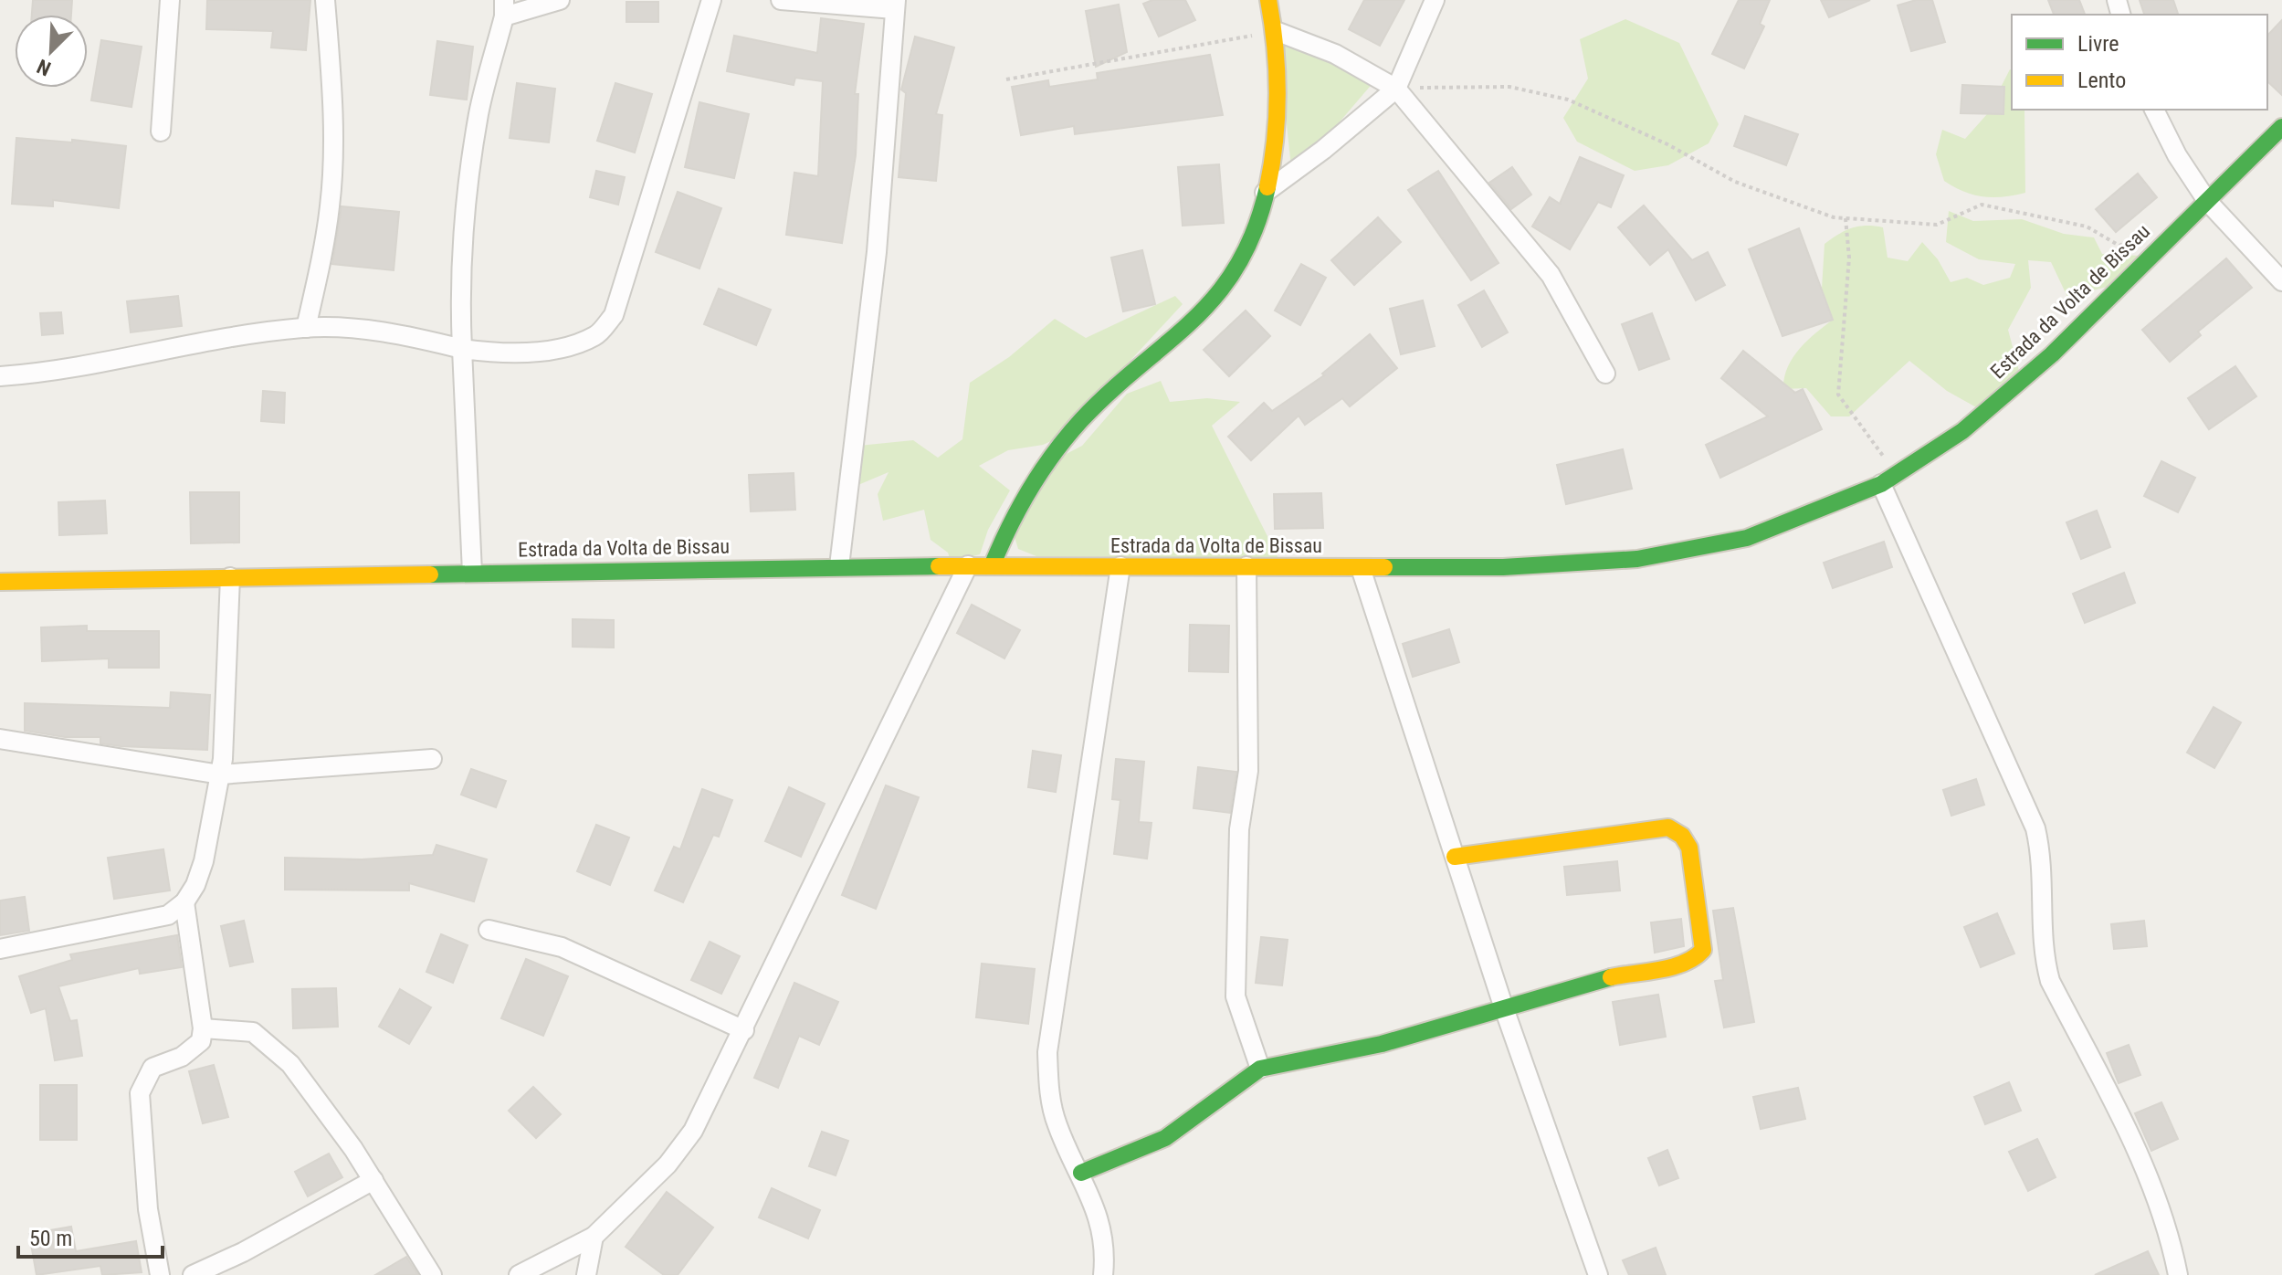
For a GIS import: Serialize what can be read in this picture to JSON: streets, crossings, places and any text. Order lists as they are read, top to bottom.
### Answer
{
  "streets": {
    "main road": ["Estrada da Volta de Bissau"]
  },
  "legend": ["Livre", "Lento"],
  "scale_bar": "50 m",
  "north": "bottom left"
}
